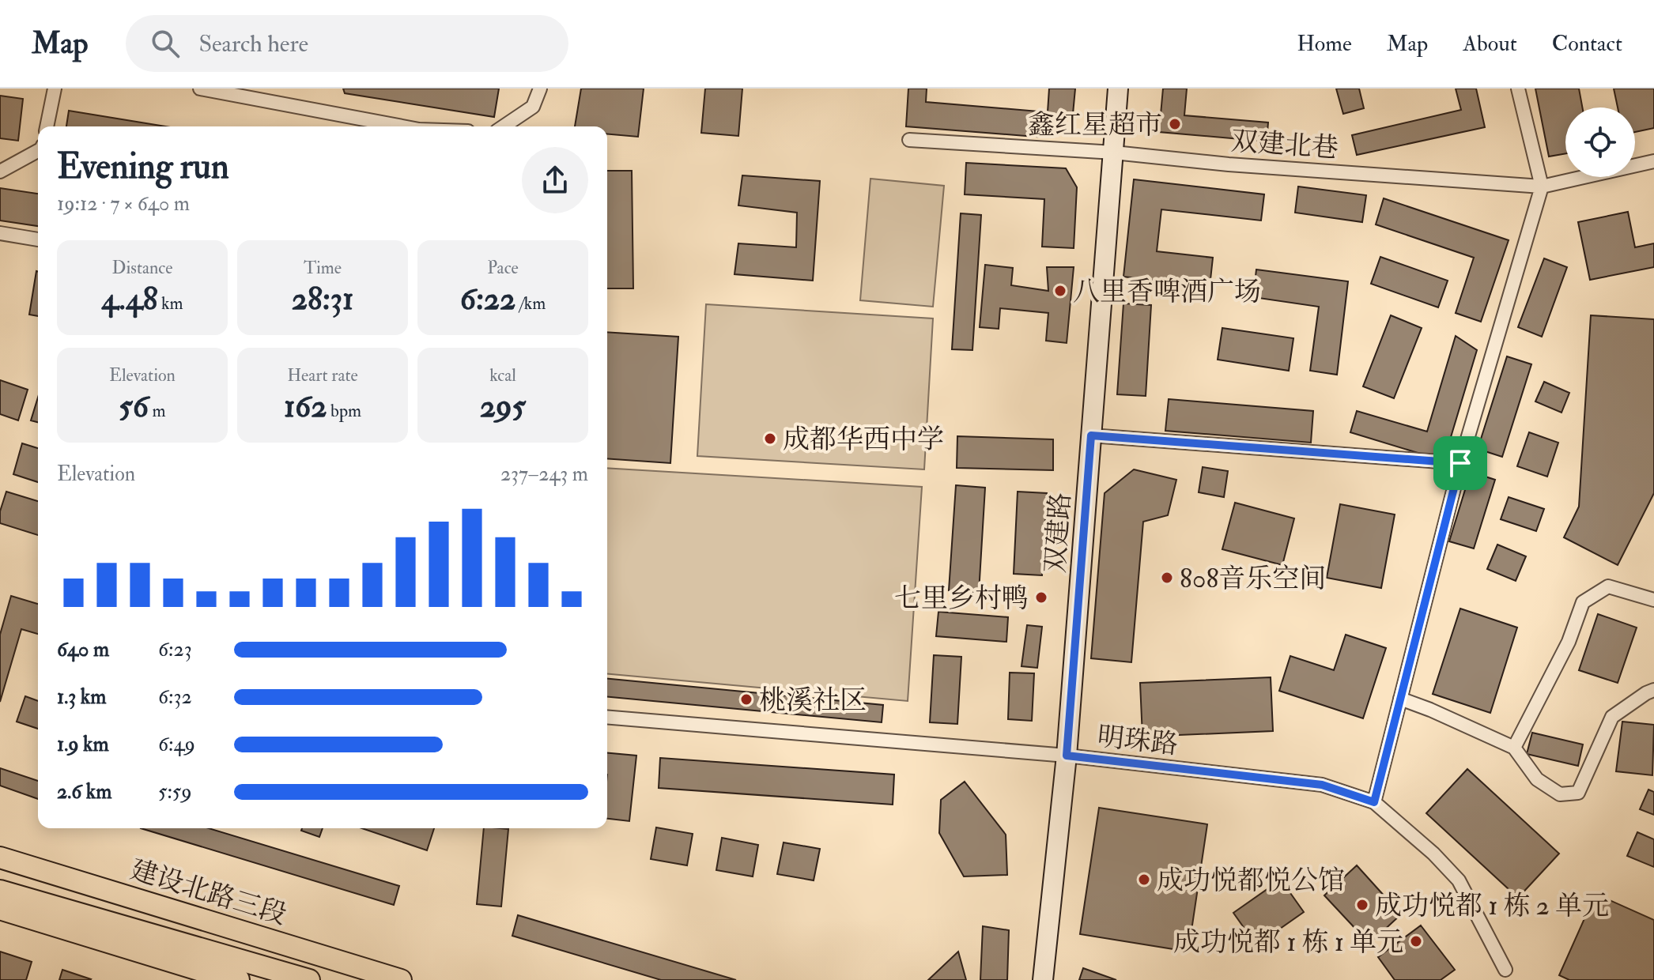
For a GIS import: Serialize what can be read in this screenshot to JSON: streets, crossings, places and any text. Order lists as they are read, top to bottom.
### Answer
{
  "streets": {
    "main road": ["建设北路三段"],
    "street": ["双建北巷", "双建路", "明珠路"]
  },
  "crossings": [
    ["双建北巷", "双建路"],
    ["双建路", "明珠路"]
  ],
  "places": [
    "鑫红星超市",
    "八里香啤酒广场",
    "成都华西中学",
    "808音乐空间",
    "七里乡村鸭",
    "桃溪社区",
    "成功悦都悦公馆",
    "成功悦都 1 栋 2 单元",
    "成功悦都 1 栋 1 单元"
  ],
  "page": {
    "header": "Map",
    "search": "Search here",
    "nav": [
      "Home",
      "Map",
      "About",
      "Contact"
    ],
    "heading": ["Evening run", "19:12 · 7 × 640 m"],
    "stats": [
      ["Distance", "4.48 km"],
      ["Time", "28:31"],
      ["Pace", "6:22 /km"],
      ["Elevation", "56 m"],
      ["Heart rate", "162 bpm"],
      ["kcal", "295"]
    ],
    "chart": ["Elevation", "237–243 m"],
    "list": [
      {
        "name": "640 m",
        "note": "6:23"
      },
      {
        "name": "1.3 km",
        "note": "6:32"
      },
      {
        "name": "1.9 km",
        "note": "6:49"
      },
      {
        "name": "2.6 km",
        "note": "5:59"
      }
    ]
  }
}
